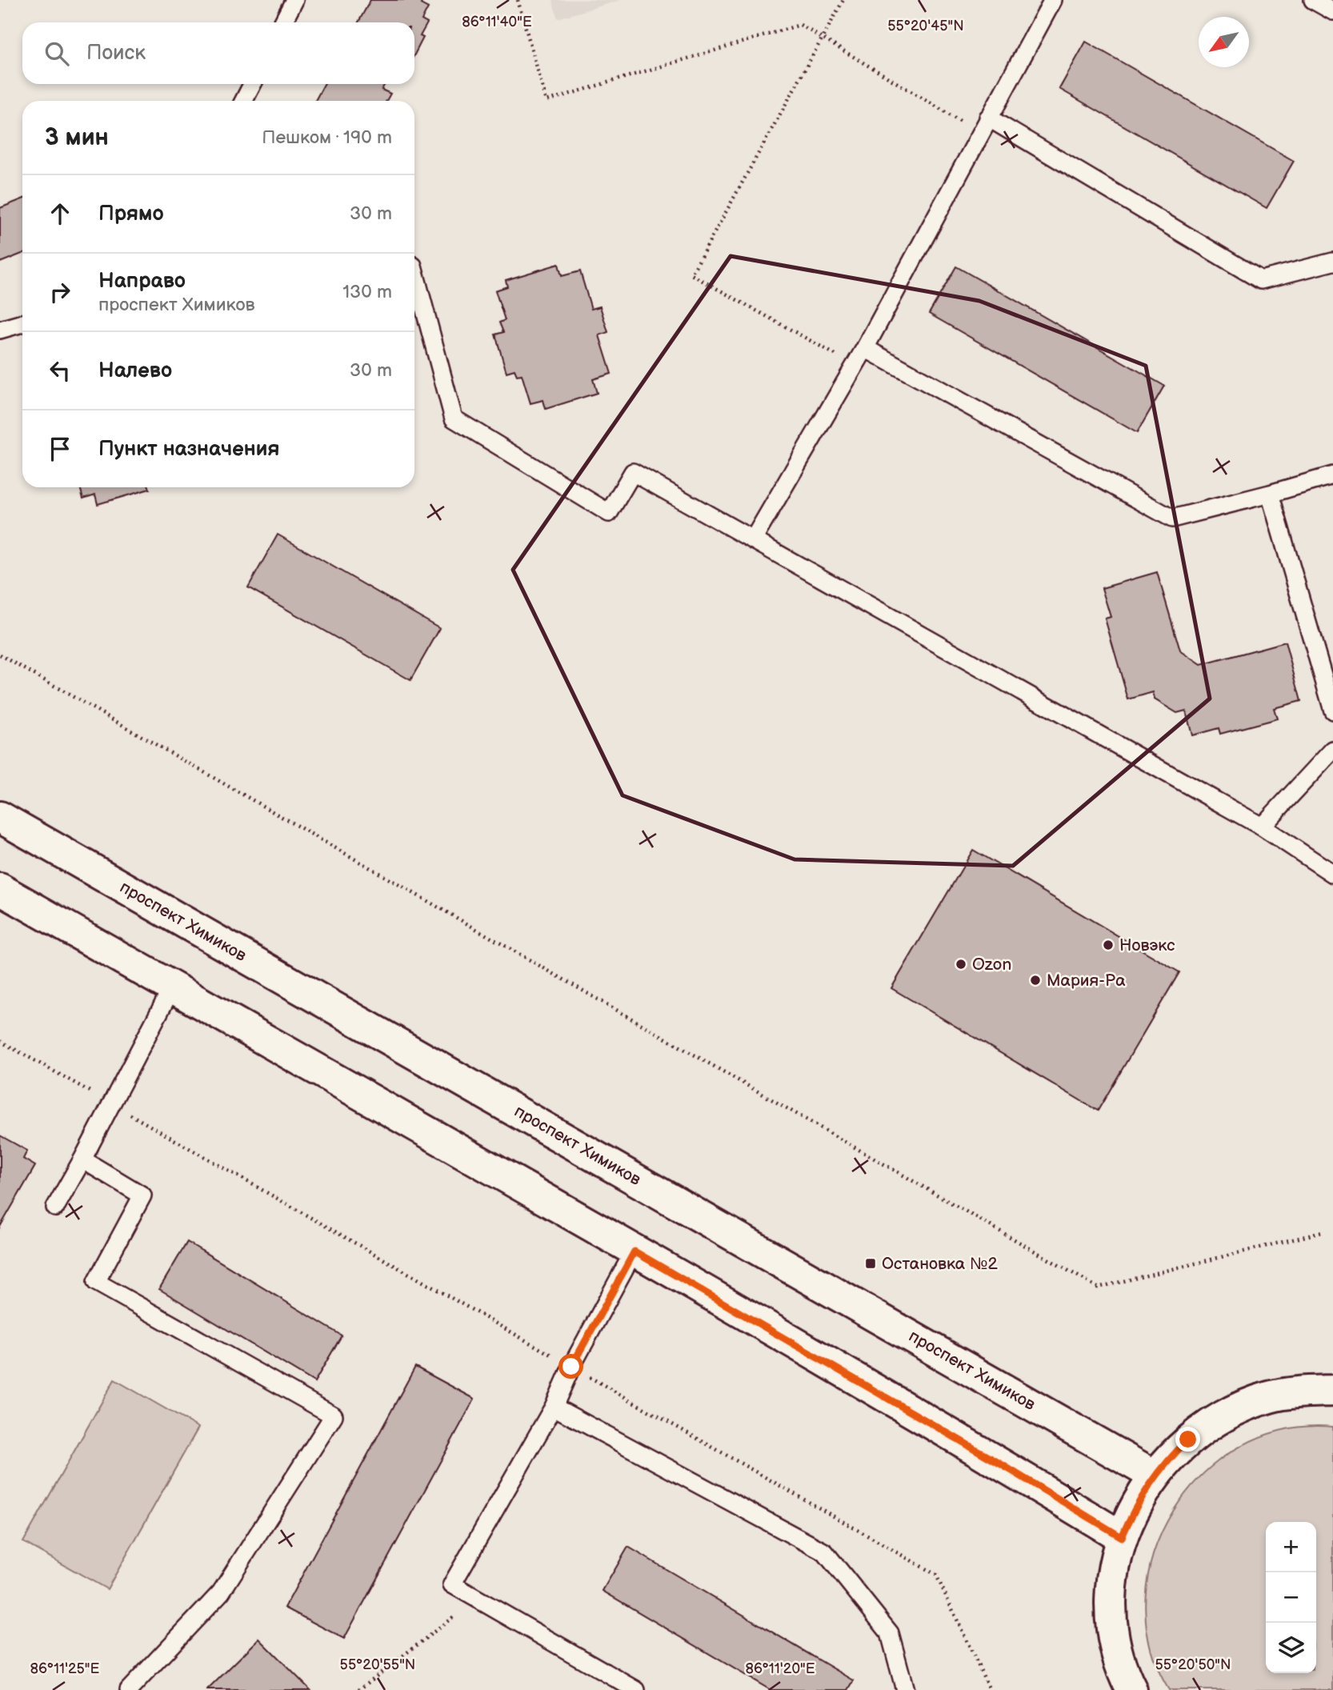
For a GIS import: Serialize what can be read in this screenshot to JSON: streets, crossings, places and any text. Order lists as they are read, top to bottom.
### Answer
{
  "streets": {
    "street": ["проспект Химиков"]
  },
  "places": {
    "other": ["Новэкс", "Ozon", "Мария-Ра"],
    "transit": ["Остановка №2"]
  },
  "north": "bottom left",
  "page": {
    "search": "Поиск",
    "heading": ["3 мин", "Пешком · 190 m"],
    "list": [
      ["Прямо", "30 m"],
      ["Направо", "проспект Химиков", "130 m"],
      ["Налево", "30 m"],
      "Пункт назначения"
    ],
    "map_buttons": ["+", "−"]
  },
  "coordinates": [
    "86°11'40\"E",
    "55°20'45\"N",
    "55°20'55\"N",
    "55°20'50\"N",
    "86°11'25\"E",
    "86°11'20\"E"
  ]
}
